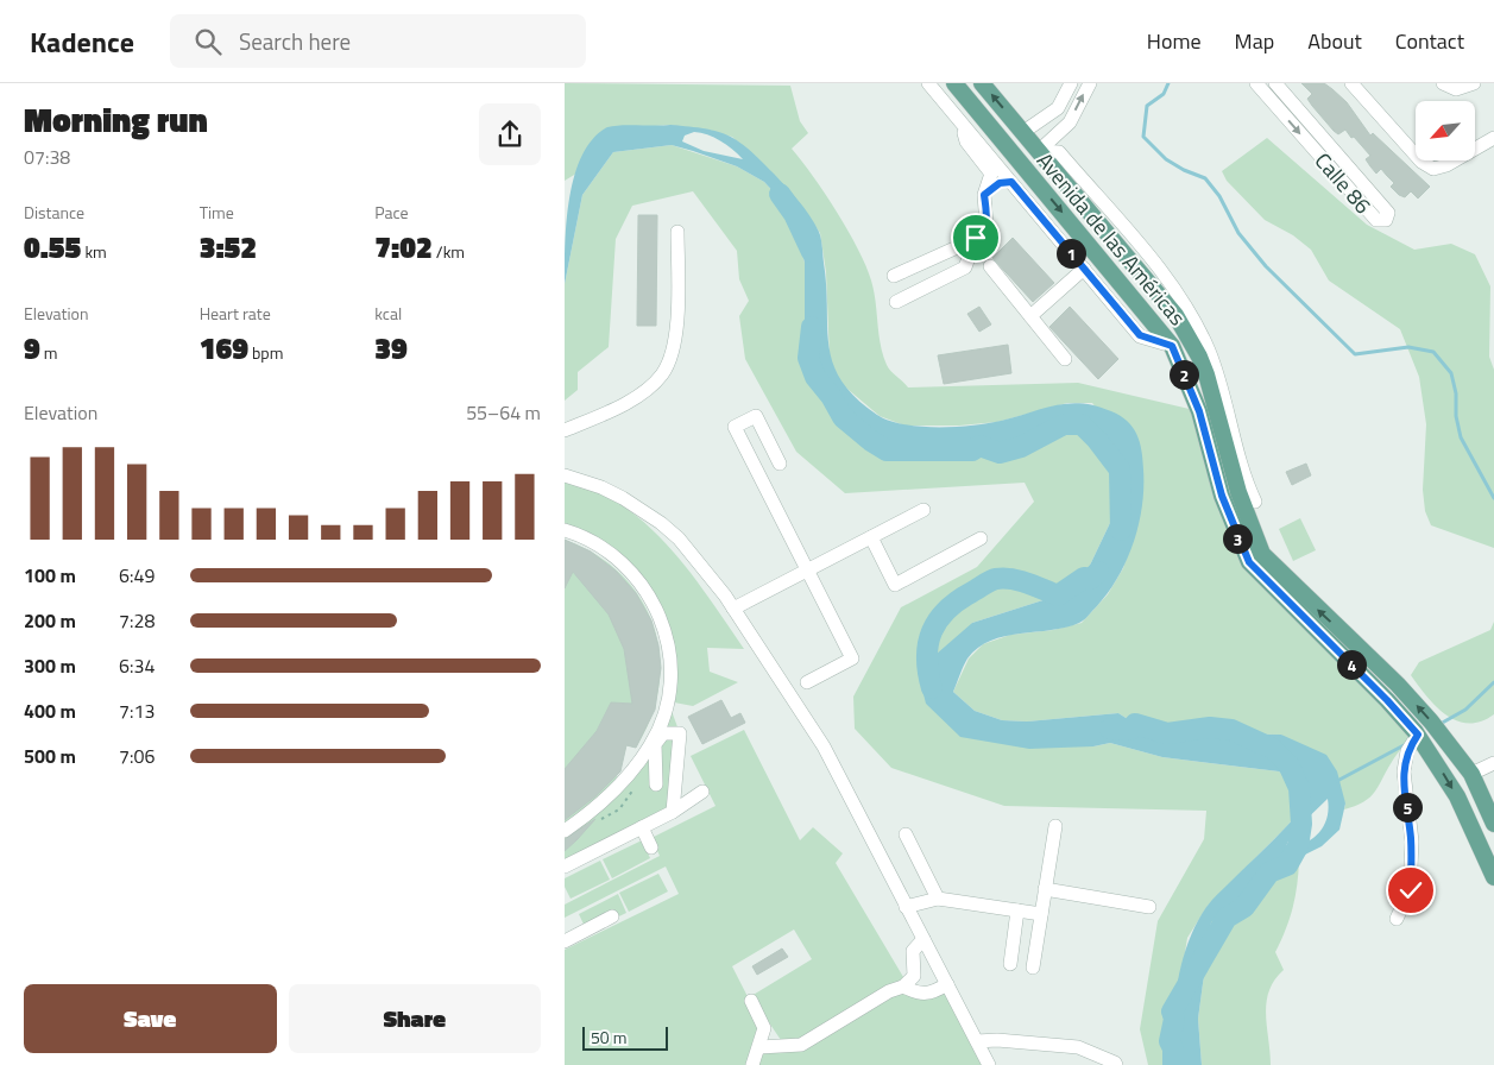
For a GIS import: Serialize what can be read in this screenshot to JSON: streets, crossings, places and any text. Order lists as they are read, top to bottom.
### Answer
{
  "streets": {
    "main road": ["Avenida de las Américas"],
    "street": ["Calle 86"]
  },
  "scale_bar": "50 m",
  "north": "bottom left",
  "page": {
    "header": "Kadence",
    "search": "Search here",
    "nav": [
      "Home",
      "Map",
      "About",
      "Contact"
    ],
    "heading": ["Morning run", "07:38"],
    "stats": [
      ["Distance", "0.55 km"],
      ["Time", "3:52"],
      ["Pace", "7:02 /km"],
      ["Elevation", "9 m"],
      ["Heart rate", "169 bpm"],
      ["kcal", "39"]
    ],
    "pins": [
      "1",
      "2",
      "3",
      "4",
      "5"
    ],
    "chart": ["Elevation", "55–64 m"],
    "list": [
      {
        "name": "100 m",
        "note": "6:49"
      },
      {
        "name": "200 m",
        "note": "7:28"
      },
      {
        "name": "300 m",
        "note": "6:34"
      },
      {
        "name": "400 m",
        "note": "7:13"
      },
      {
        "name": "500 m",
        "note": "7:06"
      }
    ],
    "buttons": ["Save", "Share"],
    "scale": "50 m"
  }
}
